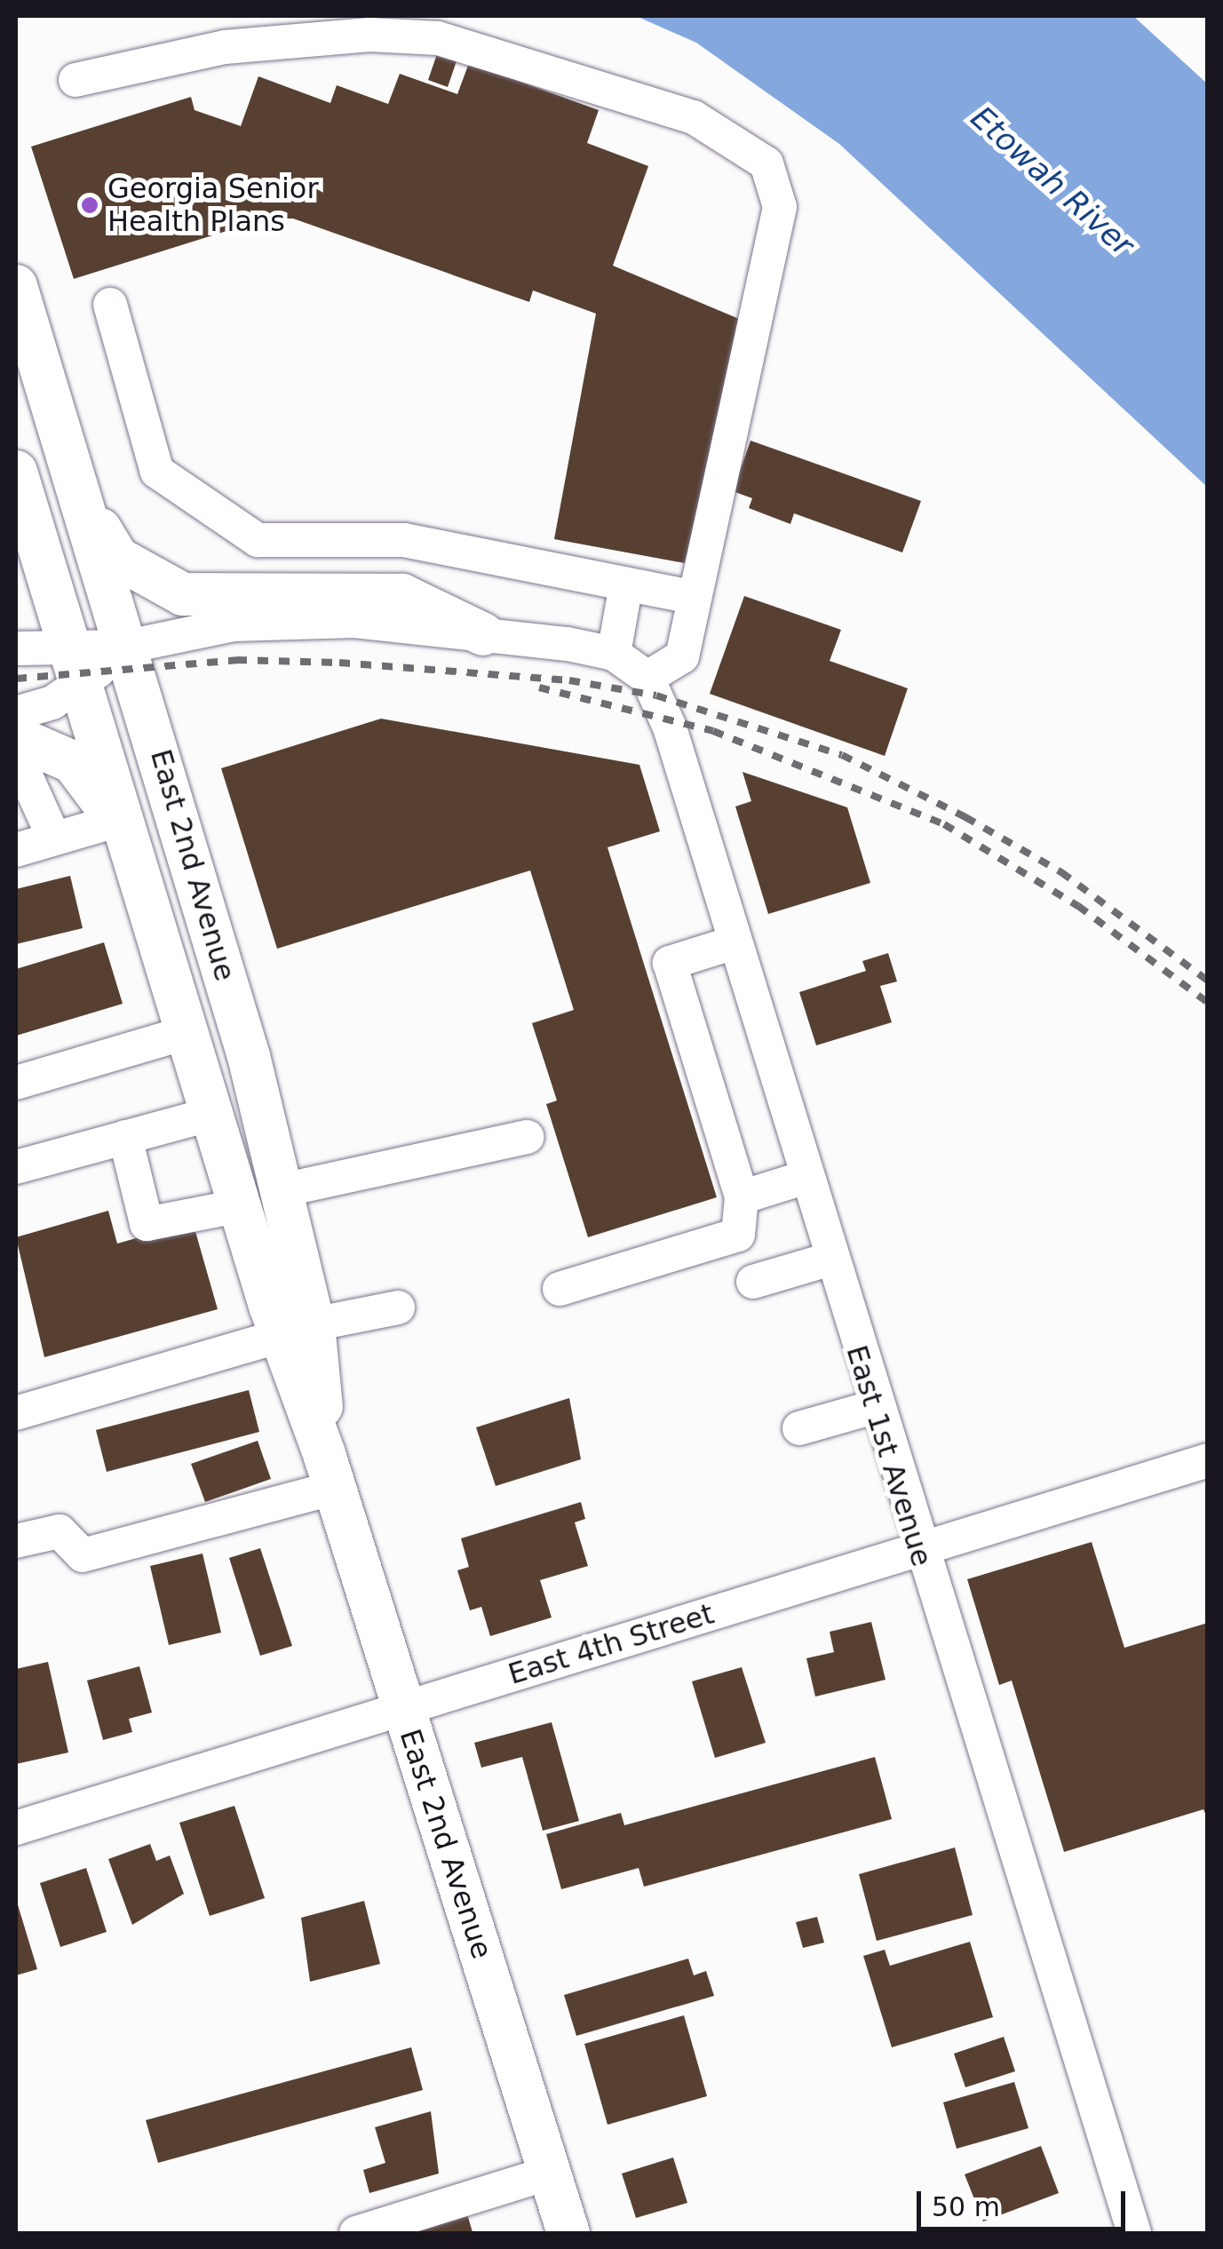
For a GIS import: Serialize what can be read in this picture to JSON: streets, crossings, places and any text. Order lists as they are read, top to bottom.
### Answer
{
  "streets": {
    "main road": ["East 2nd Avenue"],
    "street": ["East 1st Avenue", "East 4th Street"]
  },
  "crossings": [
    ["East 2nd Avenue", "East 4th Street"],
    ["East 1st Avenue", "East 4th Street"]
  ],
  "water": ["Etowah River"],
  "places": ["Georgia Senior Health Plans"],
  "scale_bar": "50 m"
}
